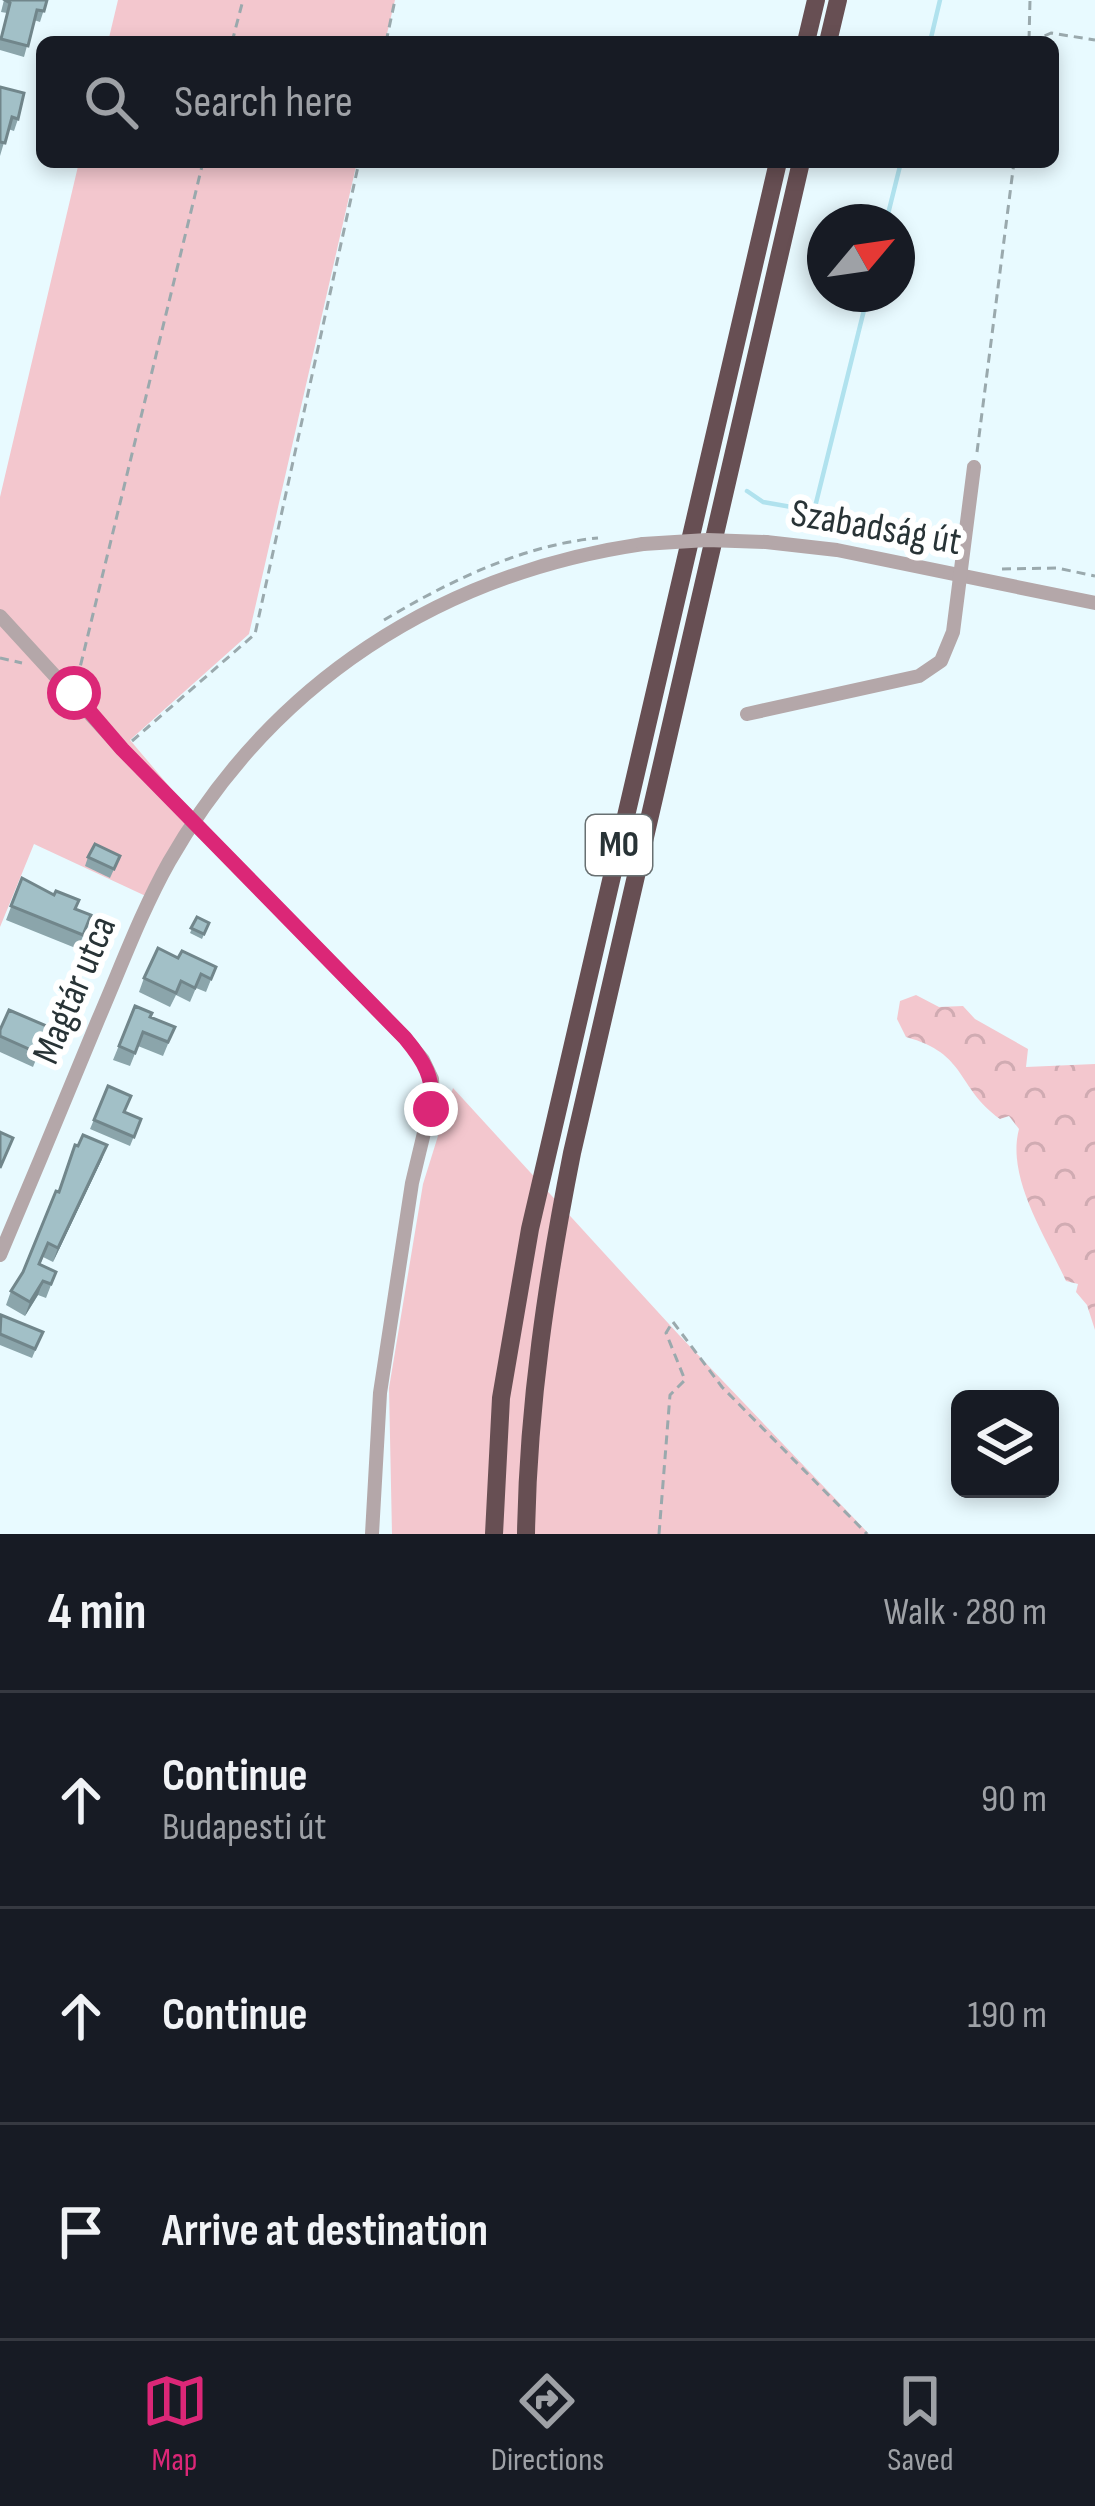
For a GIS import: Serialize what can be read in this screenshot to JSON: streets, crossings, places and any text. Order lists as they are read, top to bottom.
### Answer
{
  "streets": {
    "highway": ["M0"],
    "street": ["Szabadság út", "Magtár utca"]
  },
  "crossings": [
    ["Szabadság út", "Magtár utca"]
  ],
  "north": "top right",
  "page": {
    "search": "Search here",
    "heading": ["4 min", "Walk · 280 m"],
    "list": [
      ["Continue", "Budapesti út", "90 m"],
      ["Continue", "190 m"],
      "Arrive at destination"
    ],
    "nav": ["Map", "Directions", "Saved"]
  }
}
